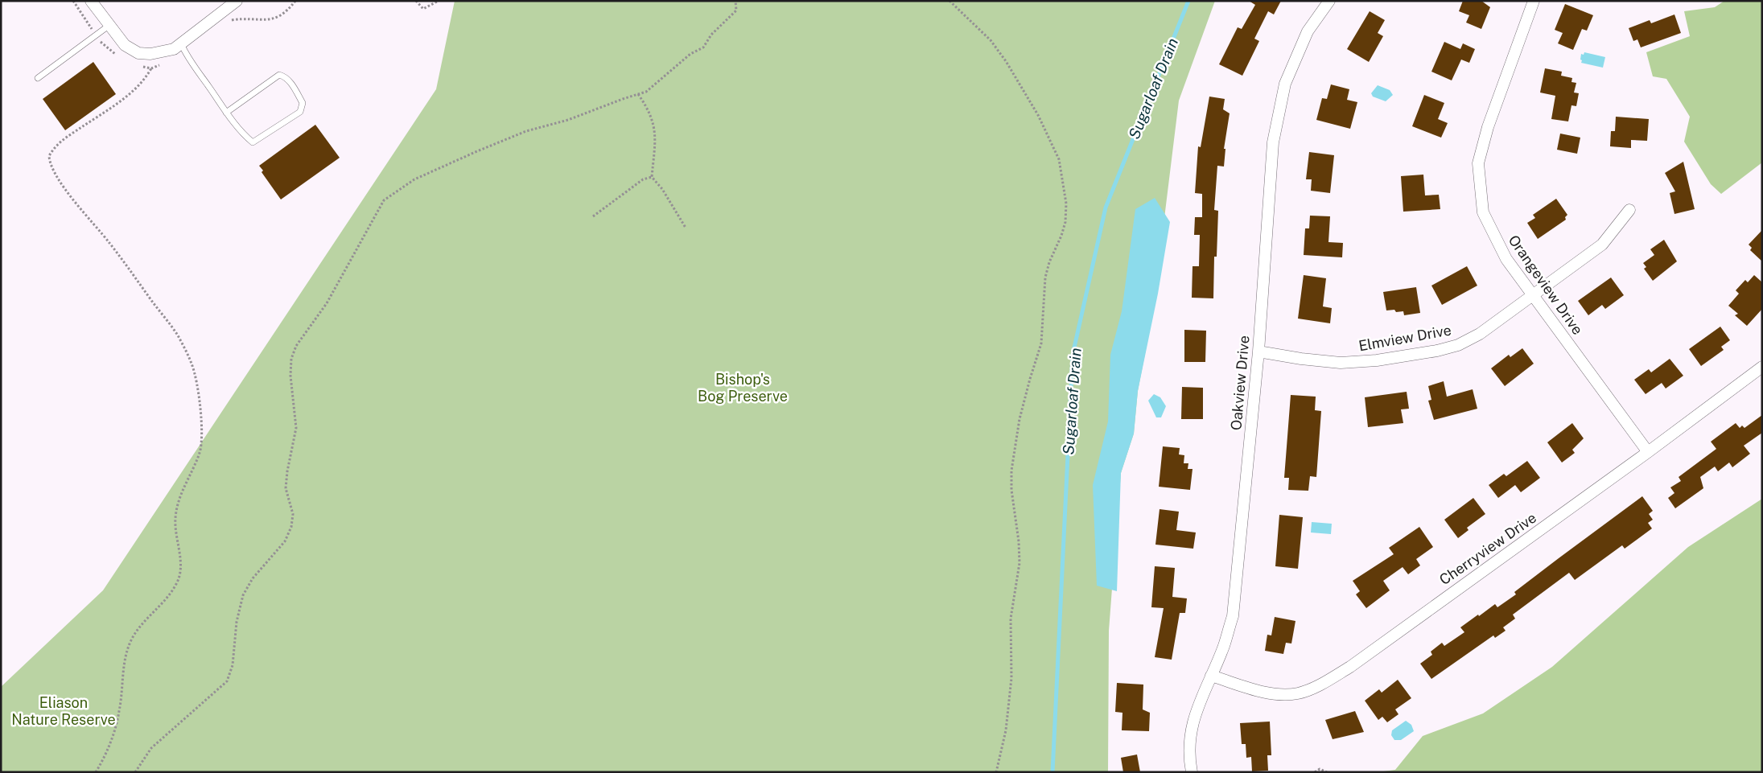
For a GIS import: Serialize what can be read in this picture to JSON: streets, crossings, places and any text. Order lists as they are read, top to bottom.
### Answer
{
  "streets": {
    "street": [
      "Orangeview Drive",
      "Elmview Drive",
      "Oakview Drive",
      "Cherryview Drive"
    ]
  },
  "crossings": [
    ["Orangeview Drive", "Elmview Drive"],
    ["Orangeview Drive", "Cherryview Drive"],
    ["Elmview Drive", "Oakview Drive"],
    ["Oakview Drive", "Cherryview Drive"]
  ],
  "water": ["Sugarloaf Drain"],
  "parks": ["Bishop's Bog Preserve", "Eliason Nature Reserve"]
}
